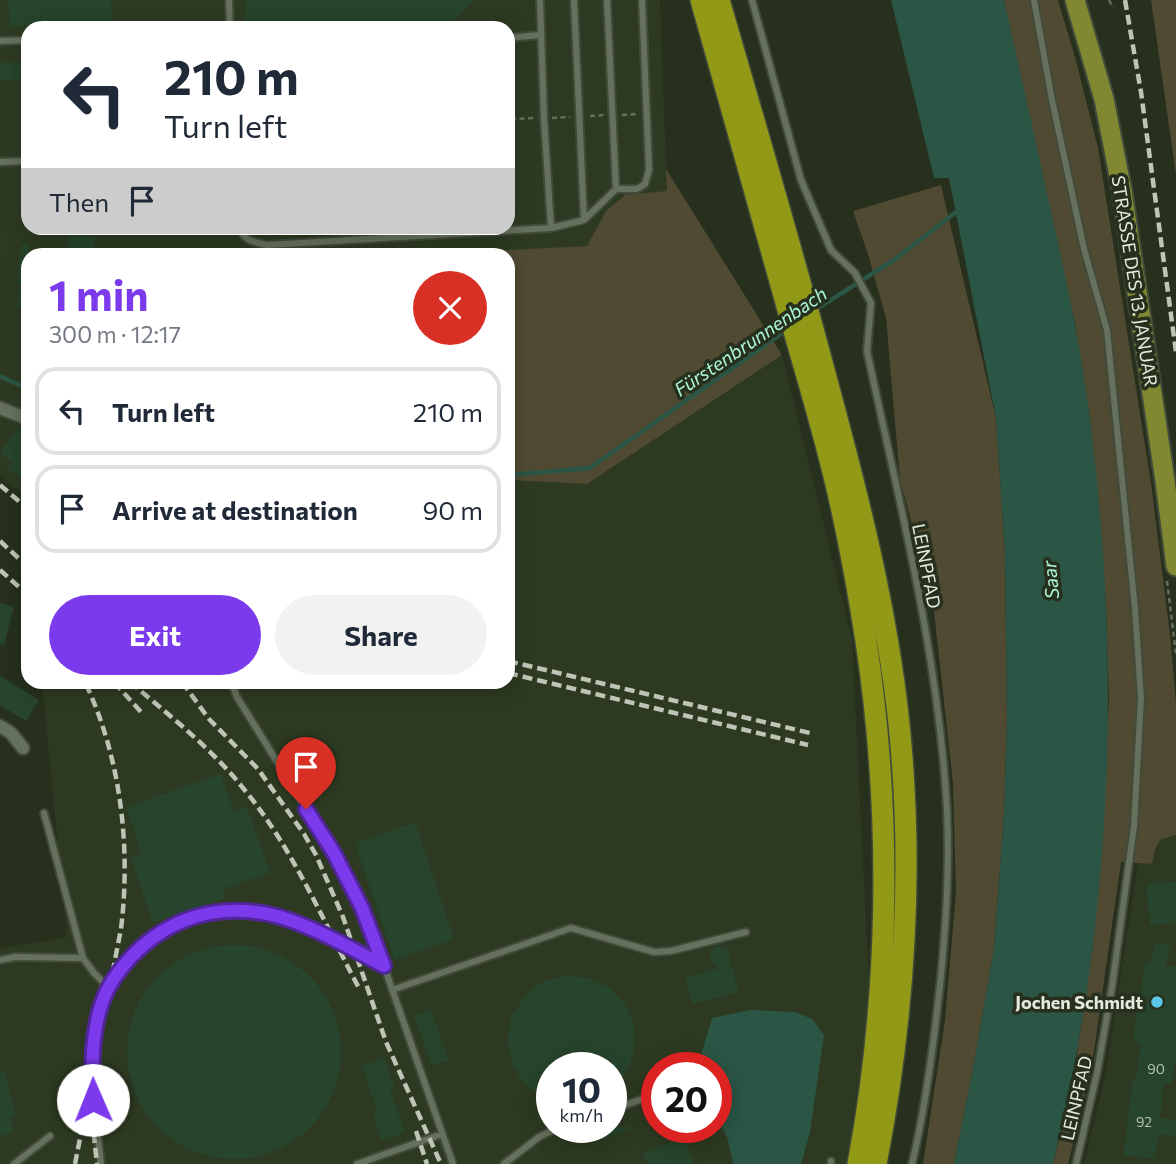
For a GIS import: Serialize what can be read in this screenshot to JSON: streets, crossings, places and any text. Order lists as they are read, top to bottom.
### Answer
{
  "streets": {
    "main road": ["STRASSE DES 13. JANUAR"],
    "lane": ["LEINPFAD"]
  },
  "water": ["Fürstenbrunnenbach", "Saar"],
  "places": ["Jochen Schmidt"],
  "house_numbers": ["90", "92"],
  "page": {
    "turn": ["210 m", "Turn left"],
    "then": "Then",
    "heading": ["1 min", "300 m · 12:17"],
    "list": [
      {
        "name": "Turn left",
        "value": "210 m"
      },
      {
        "name": "Arrive at destination",
        "value": "90 m"
      }
    ],
    "buttons": ["Exit", "Share"],
    "speed": "10 km/h",
    "limit": "20"
  }
}
